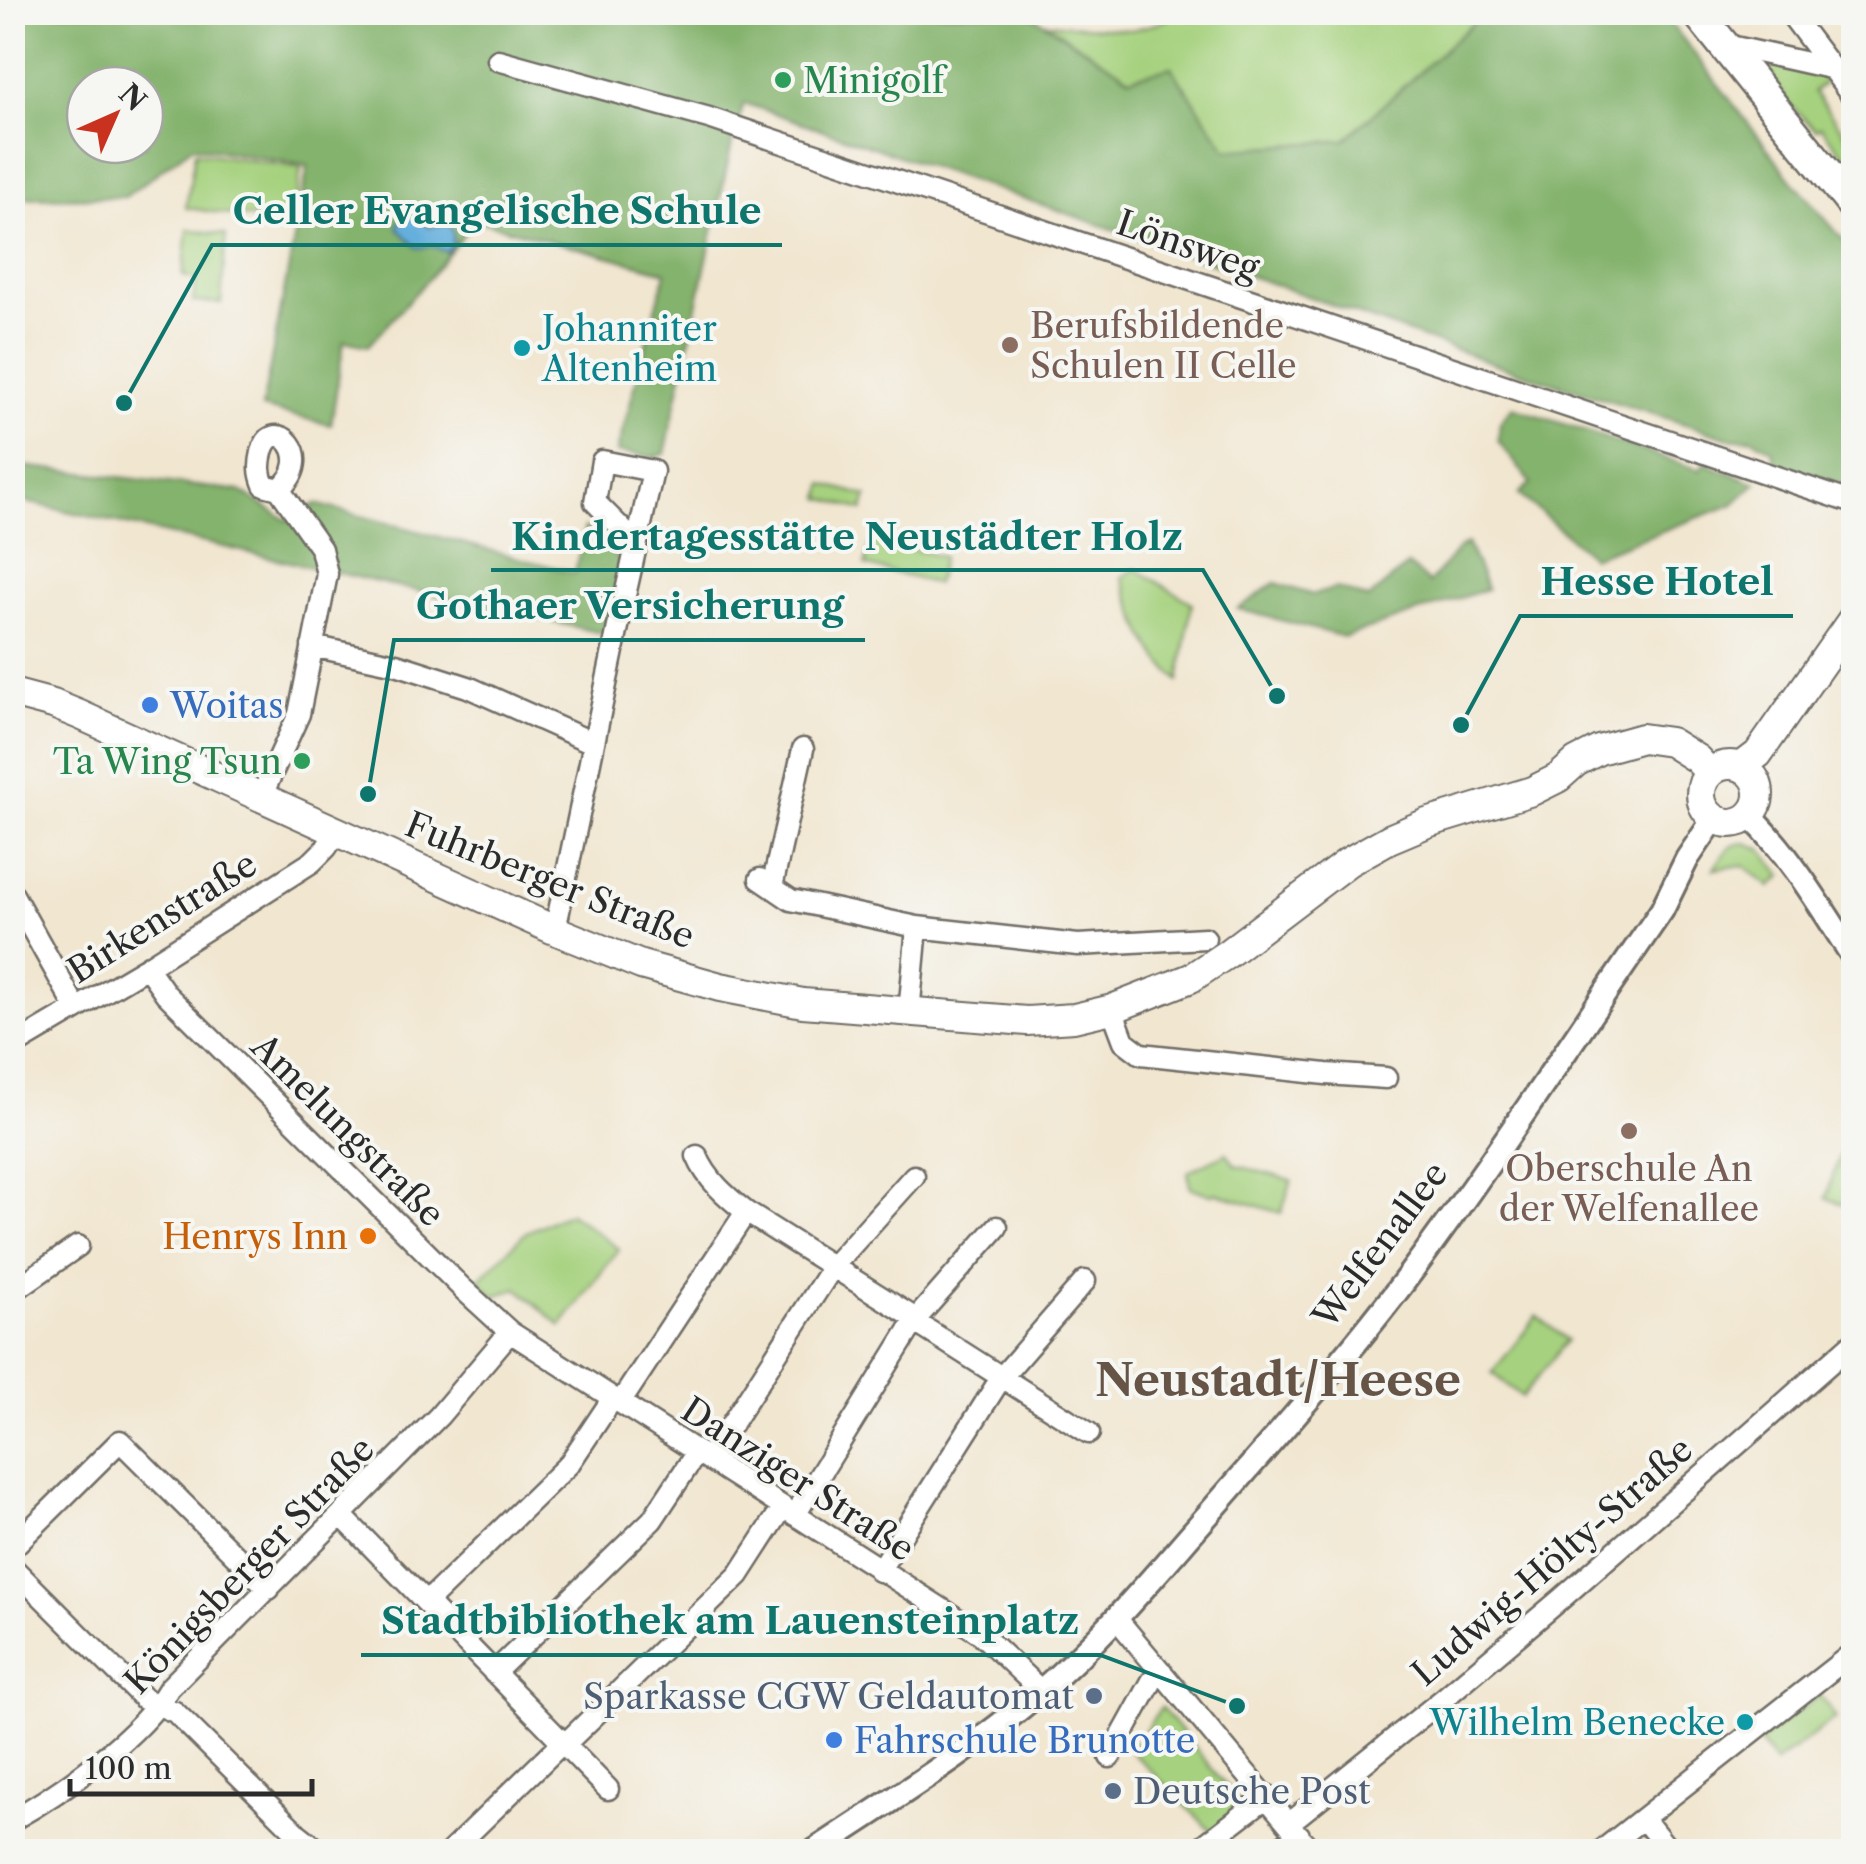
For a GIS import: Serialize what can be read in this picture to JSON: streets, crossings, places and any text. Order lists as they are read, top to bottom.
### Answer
{
  "streets": {
    "main road": ["Fuhrberger Straße"],
    "street": [
      "Lönsweg",
      "Birkenstraße",
      "Amelungstraße",
      "Welfenallee",
      "Danziger Straße",
      "Ludwig-Hölty-Straße",
      "Königsberger Straße"
    ]
  },
  "crossings": [
    ["Fuhrberger Straße", "Birkenstraße"],
    ["Fuhrberger Straße", "Welfenallee"],
    ["Birkenstraße", "Amelungstraße"],
    ["Amelungstraße", "Danziger Straße"],
    ["Amelungstraße", "Königsberger Straße"],
    ["Welfenallee", "Danziger Straße"],
    ["Danziger Straße", "Königsberger Straße"]
  ],
  "districts": ["Neustadt/Heese"],
  "places": [
    "Minigolf",
    "Berufsbildende Schulen II Celle",
    "Johanniter Altenheim",
    "Celler Evangelische Schule",
    "Kindertagesstätte Neustädter Holz",
    "Woitas",
    "Hesse Hotel",
    "Ta Wing Tsun",
    "Gothaer Versicherung",
    "Oberschule An der Welfenallee",
    "Henrys Inn",
    "Sparkasse CGW Geldautomat",
    "Stadtbibliothek am Lauensteinplatz",
    "Wilhelm Benecke",
    "Fahrschule Brunotte",
    "Deutsche Post"
  ],
  "scale_bar": "100 m",
  "north": "top right"
}
